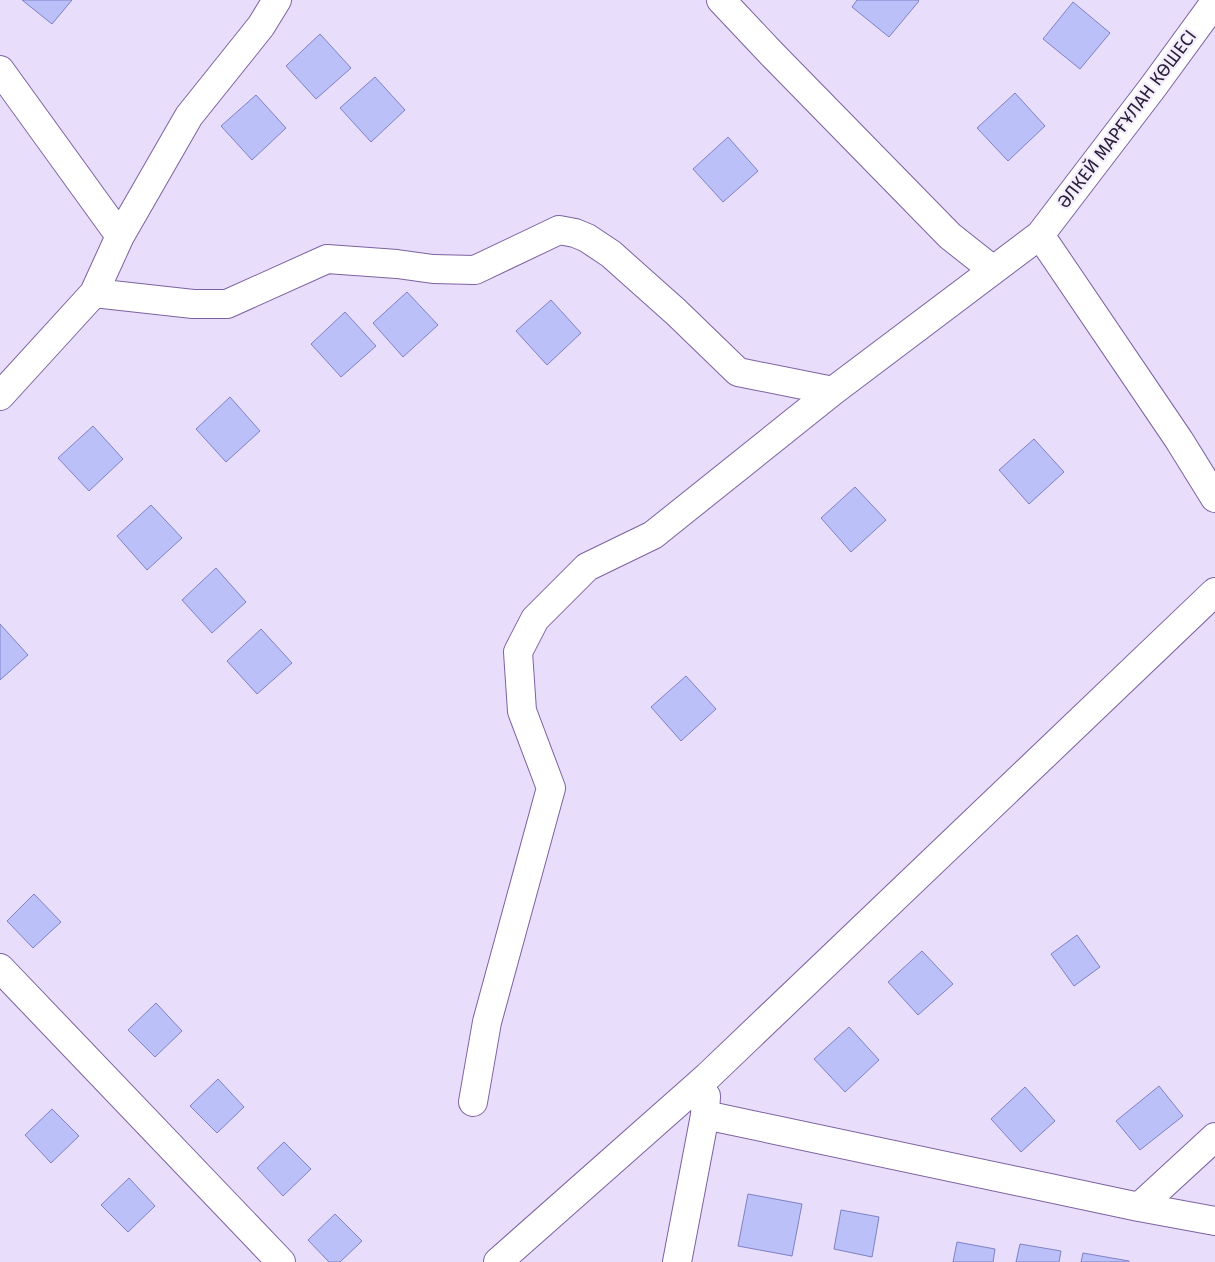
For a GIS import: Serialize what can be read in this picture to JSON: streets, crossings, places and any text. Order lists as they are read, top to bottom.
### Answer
{
  "streets": {
    "lane": ["ӘЛКЕЙ МАРҒҰЛАН КӨШЕСІ"]
  }
}
